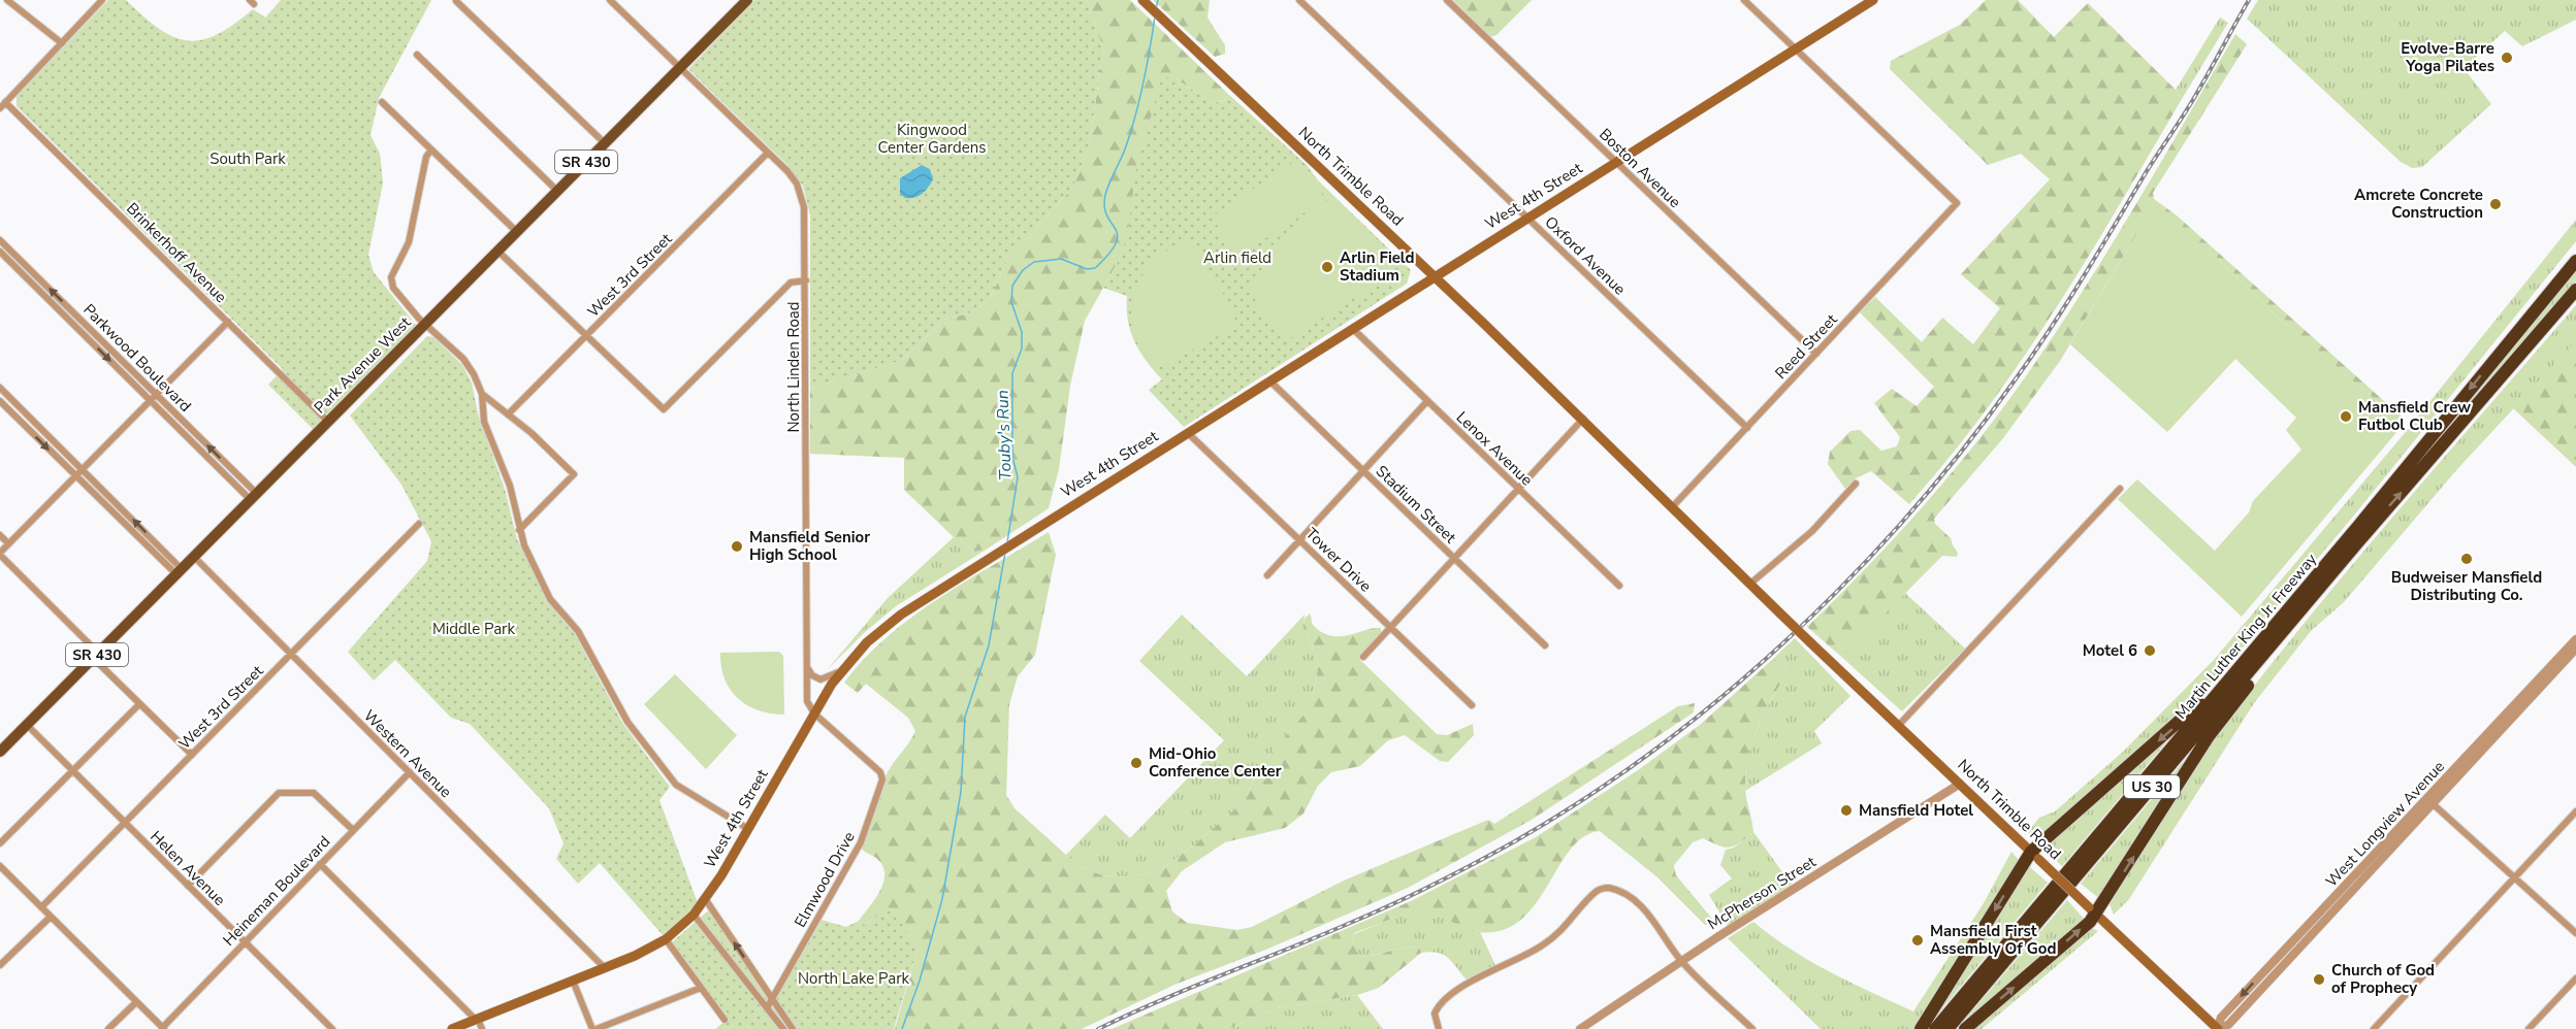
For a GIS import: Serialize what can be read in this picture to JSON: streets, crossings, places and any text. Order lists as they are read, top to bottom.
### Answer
{
  "streets": {
    "highway": ["Martin Luther King Jr. Freeway", "US 30"],
    "main road": [
      "SR 430",
      "North Trimble Road",
      "West 4th Street",
      "Park Avenue West"
    ],
    "street": [
      "Boston Avenue",
      "Brinkerhoff Avenue",
      "Oxford Avenue",
      "West 3rd Street",
      "Reed Street",
      "Parkwood Boulevard",
      "North Linden Road",
      "Lenox Avenue",
      "Stadium Street",
      "Tower Drive",
      "Western Avenue",
      "West Longview Avenue",
      "Helen Avenue",
      "Elmwood Drive",
      "Heineman Boulevard",
      "McPherson Street"
    ]
  },
  "crossings": [
    ["Boston Avenue", "West 4th Street"],
    ["Boston Avenue", "Reed Street"],
    ["North Trimble Road", "West 4th Street"],
    ["North Trimble Road", "Reed Street"],
    ["North Trimble Road", "West Longview Avenue"],
    ["North Trimble Road", "McPherson Street"],
    ["West 4th Street", "Oxford Avenue"],
    ["West 4th Street", "Reed Street"],
    ["West 4th Street", "North Linden Road"],
    ["West 4th Street", "Lenox Avenue"],
    ["West 4th Street", "Stadium Street"],
    ["West 4th Street", "Tower Drive"],
    ["West 4th Street", "Western Avenue"],
    ["West 4th Street", "Elmwood Drive"],
    ["Brinkerhoff Avenue", "Park Avenue West"],
    ["Oxford Avenue", "Reed Street"],
    ["West 3rd Street", "North Linden Road"],
    ["West 3rd Street", "Western Avenue"],
    ["West 3rd Street", "Helen Avenue"],
    ["Parkwood Boulevard", "Park Avenue West"],
    ["Park Avenue West", "North Linden Road"],
    ["Park Avenue West", "Western Avenue"],
    ["Park Avenue West", "Helen Avenue"],
    ["North Linden Road", "Elmwood Drive"],
    ["Western Avenue", "Heineman Boulevard"],
    ["Helen Avenue", "Heineman Boulevard"]
  ],
  "water": ["Touby's Run"],
  "parks": [
    "Kingwood Center Gardens",
    "South Park",
    "Arlin field",
    "Middle Park",
    "North Lake Park"
  ],
  "places": [
    "Evolve-Barre Yoga Pilates",
    "Amcrete Concrete Construction",
    "Arlin Field Stadium",
    "Mansfield Crew Futbol Club",
    "Mansfield Senior High School",
    "Budweiser Mansfield Distributing Co.",
    "Motel 6",
    "Mid-Ohio Conference Center",
    "Mansfield Hotel",
    "Mansfield First Assembly Of God",
    "Church of God of Prophecy"
  ]
}
